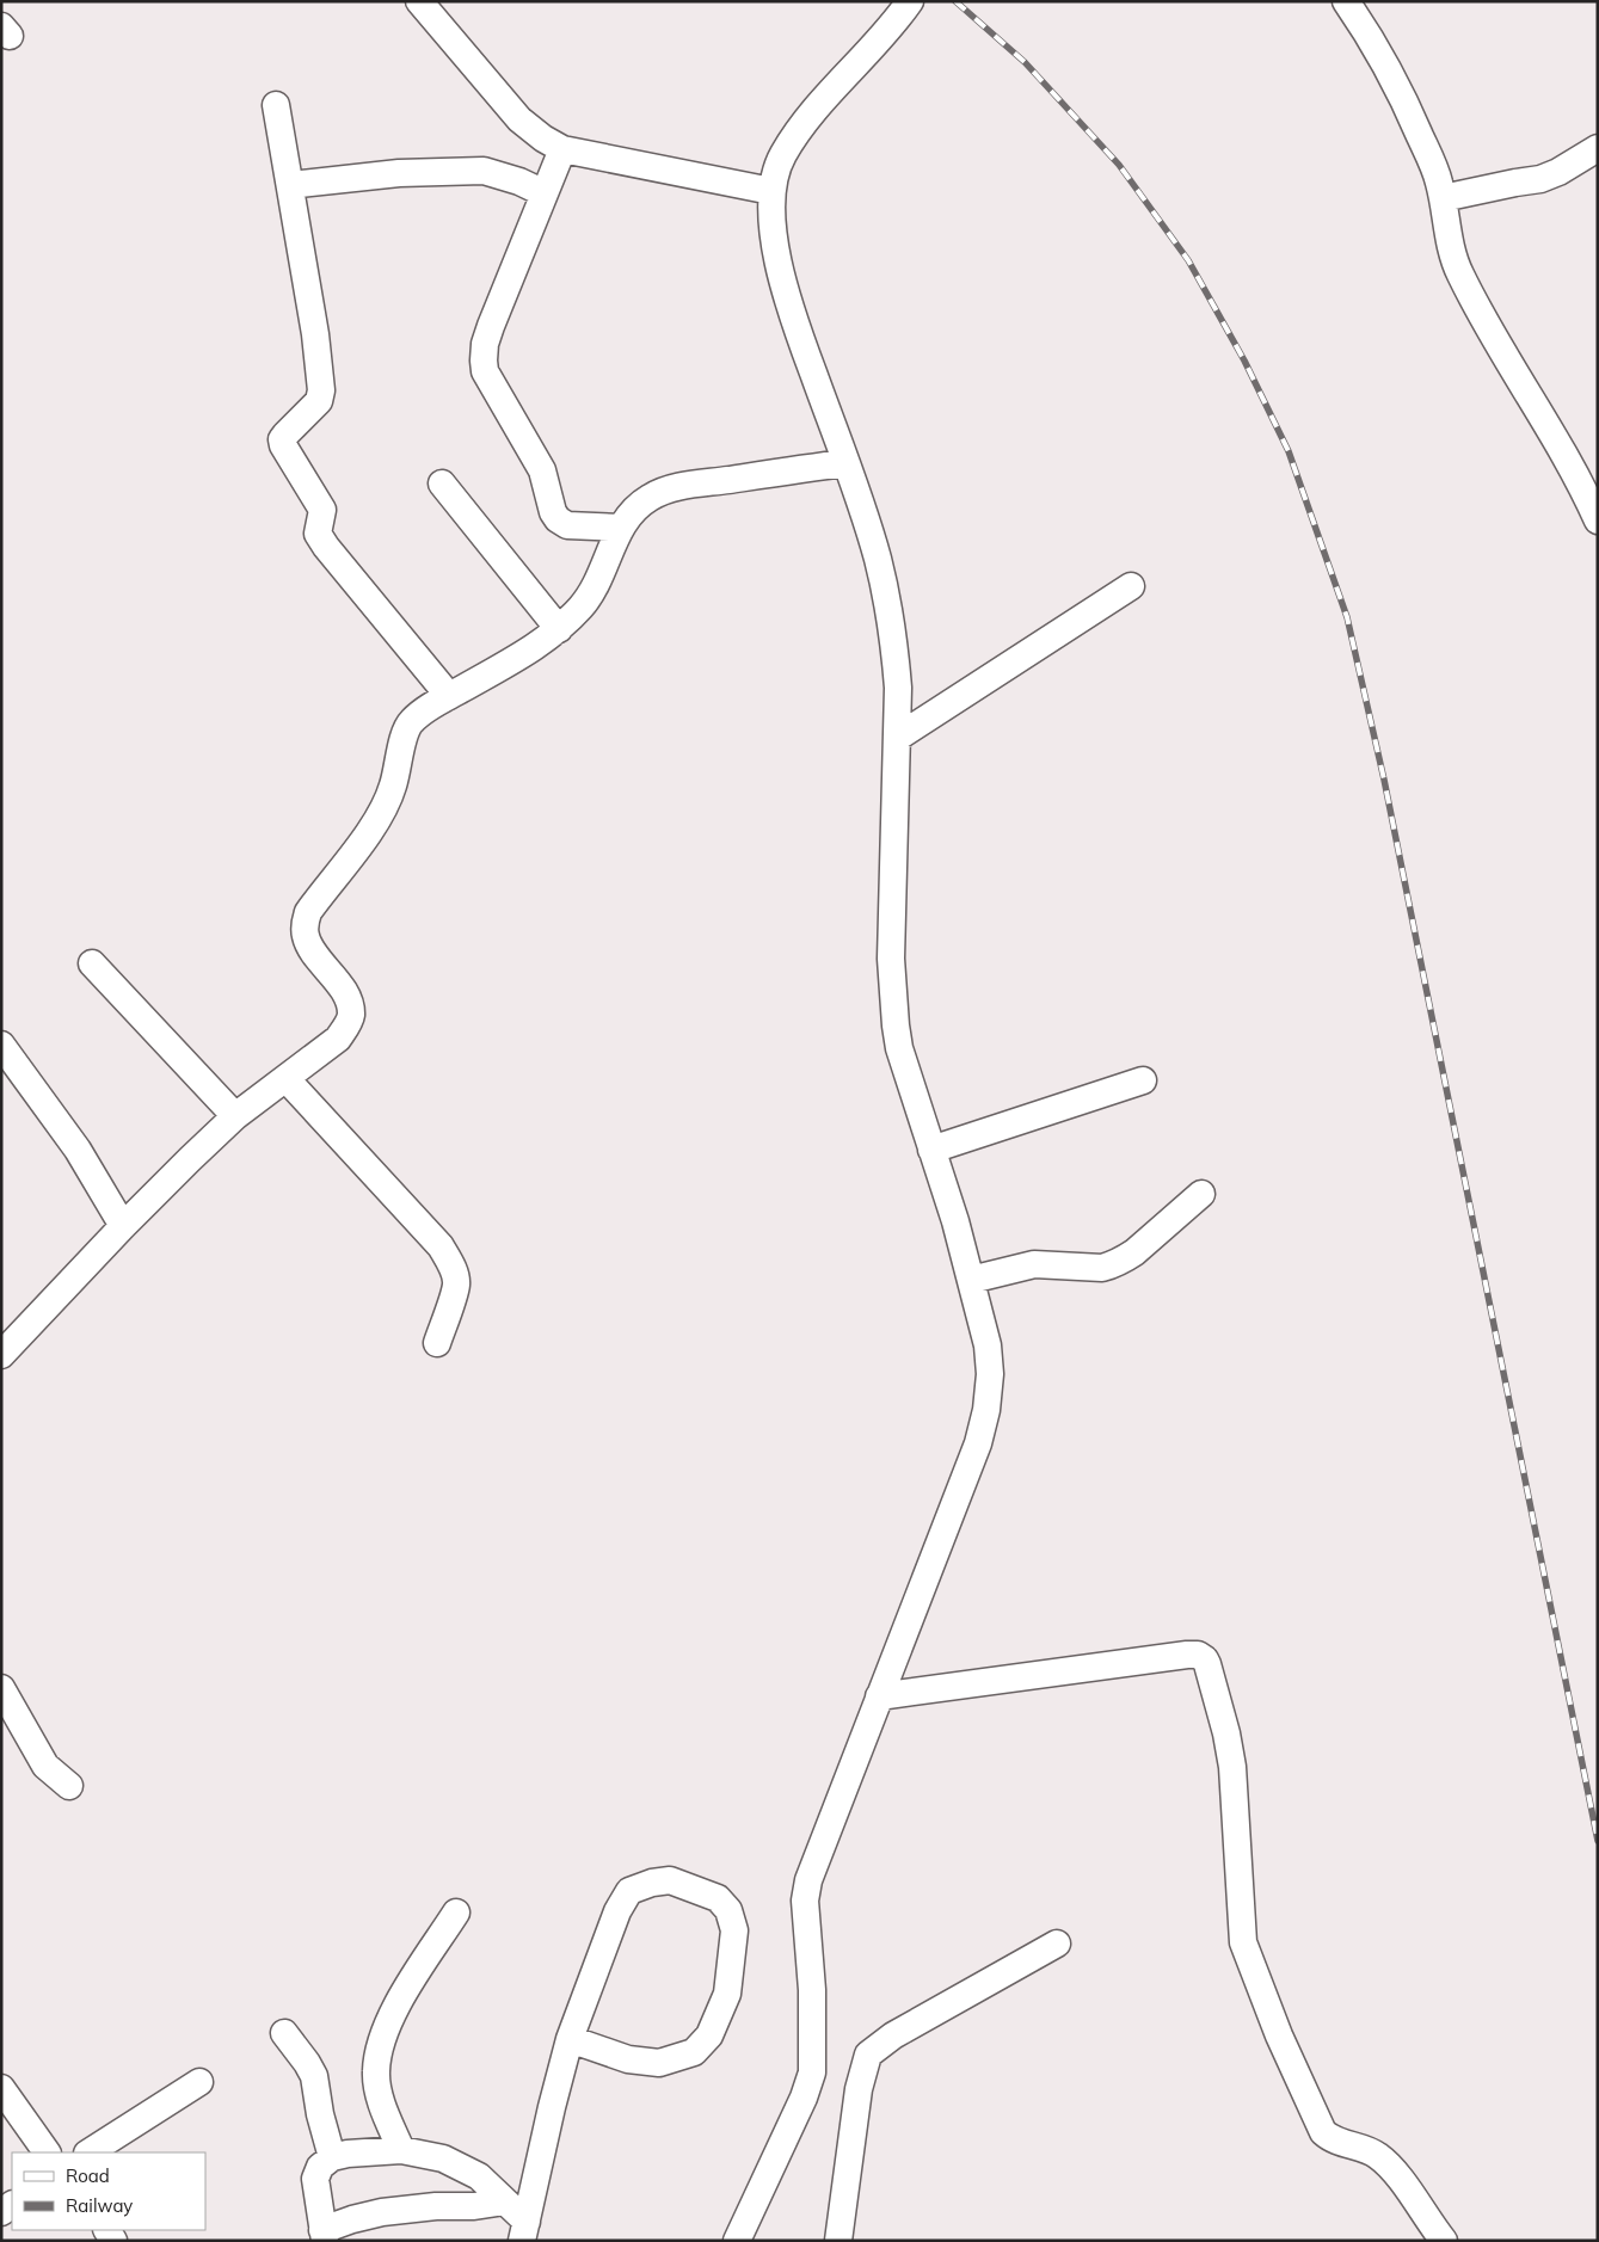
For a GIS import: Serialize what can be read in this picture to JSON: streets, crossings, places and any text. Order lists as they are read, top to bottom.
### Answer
{
  "legend": ["Road", "Railway"]
}
